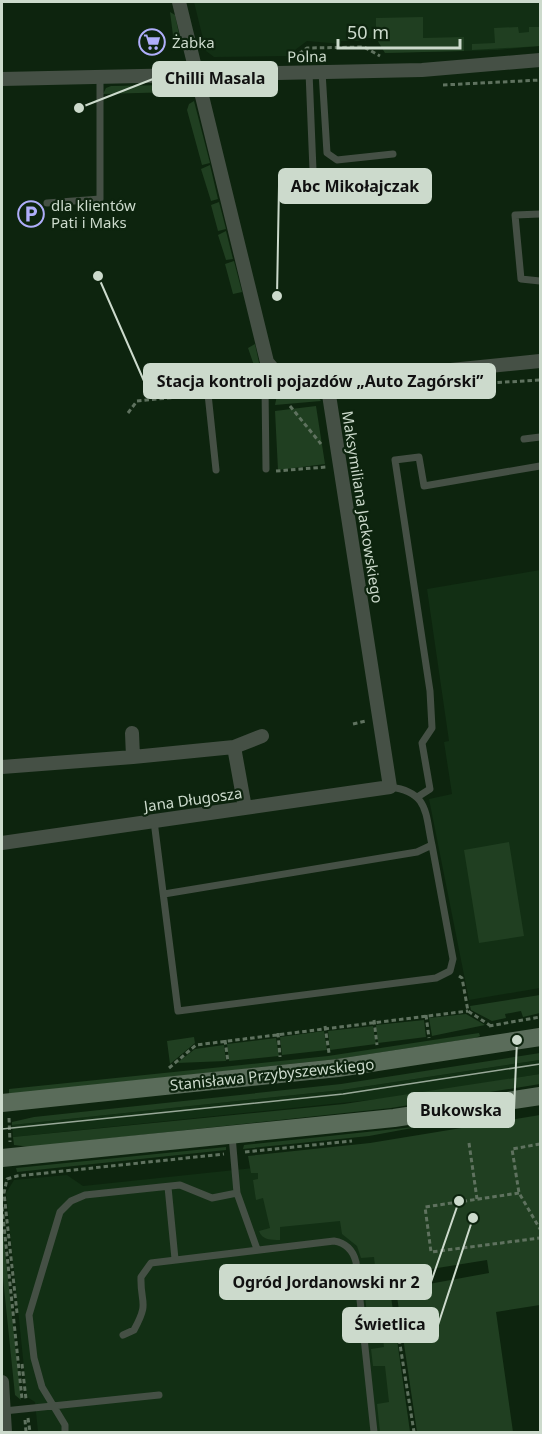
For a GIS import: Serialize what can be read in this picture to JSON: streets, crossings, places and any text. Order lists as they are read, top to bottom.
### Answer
{
  "streets": {
    "main road": ["Stanisława Przybyszewskiego"],
    "street": ["Polna", "Maksymiliana Jackowskiego", "Jana Długosza"]
  },
  "crossings": [
    ["Maksymiliana Jackowskiego", "Jana Długosza"]
  ],
  "places": {
    "supermarket": ["Żabka"],
    "other": [
      "Chilli Masala",
      "Stacja kontroli pojazdów „Auto Zagórski”",
      "Abc Mikołajczak",
      "Bukowska",
      "Ogród Jordanowski nr 2",
      "Świetlica"
    ],
    "parking": ["dla klientów Pati i Maks"]
  },
  "scale_bar": "50 m"
}
